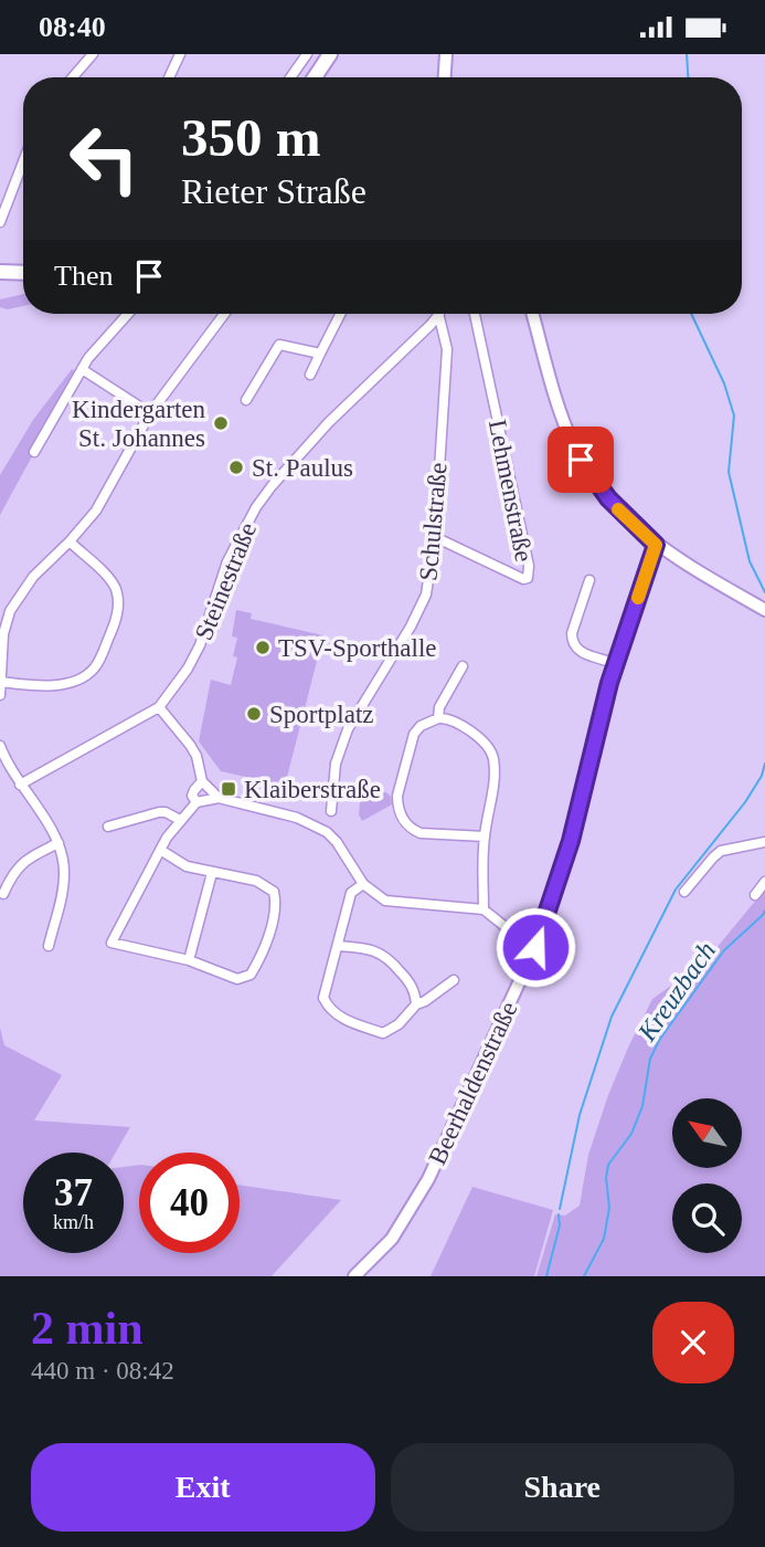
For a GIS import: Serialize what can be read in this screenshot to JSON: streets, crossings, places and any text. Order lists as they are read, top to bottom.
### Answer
{
  "streets": {
    "street": [
      "Lehmenstraße",
      "Schulstraße",
      "Steinestraße",
      "Beerhaldenstraße"
    ]
  },
  "crossings": [
    ["Lehmenstraße", "Schulstraße"]
  ],
  "water": ["Kreuzbach"],
  "places": {
    "other": [
      "Kindergarten St. Johannes",
      "St. Paulus",
      "TSV-Sporthalle",
      "Sportplatz"
    ],
    "transit": ["Klaiberstraße"]
  },
  "north": "top left",
  "page": {
    "status": "08:40",
    "turn": ["350 m", "Rieter Straße"],
    "then": "Then",
    "speed": "37 km/h",
    "limit": "40",
    "heading": ["2 min", "440 m · 08:42"],
    "buttons": ["Exit", "Share"]
  }
}
